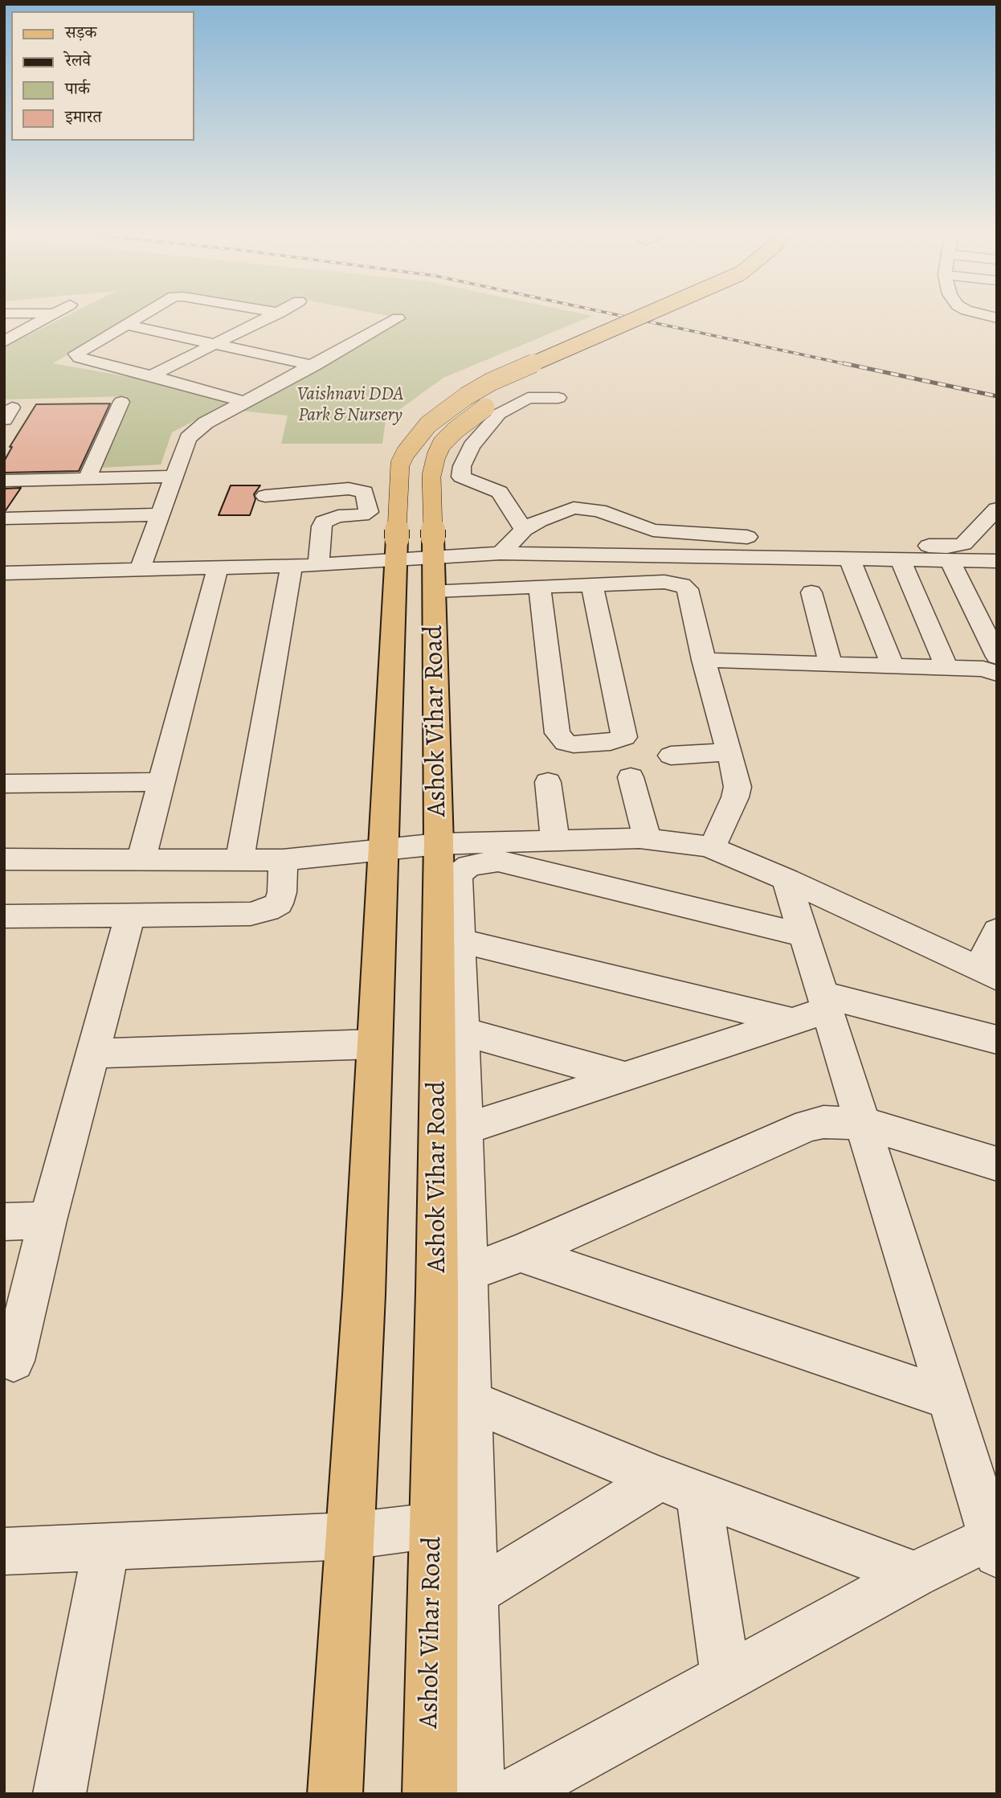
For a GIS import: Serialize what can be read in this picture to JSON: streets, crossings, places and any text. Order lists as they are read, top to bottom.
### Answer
{
  "streets": {
    "main road": ["Ashok Vihar Road"]
  },
  "parks": ["Vaishnavi DDA Park & Nursery"],
  "legend": [
    "सड़क",
    "रेलवे",
    "पार्क",
    "इमारत"
  ]
}
